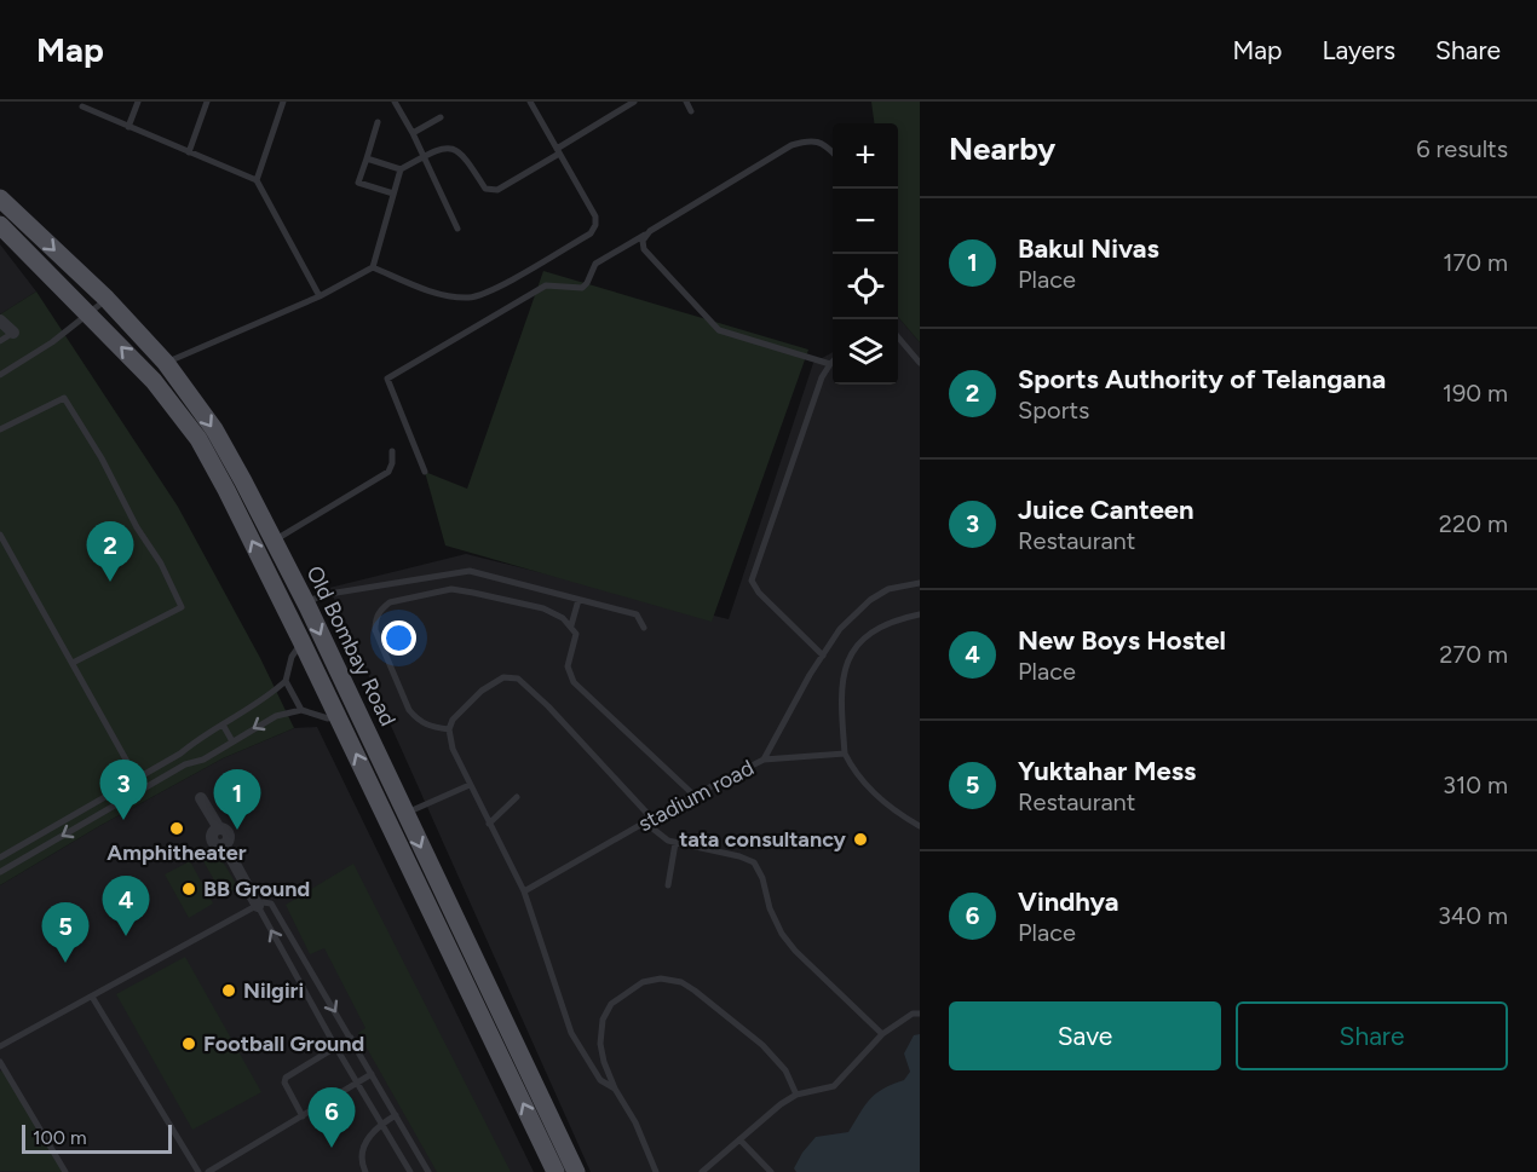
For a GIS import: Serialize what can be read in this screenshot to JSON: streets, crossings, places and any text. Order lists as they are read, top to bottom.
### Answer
{
  "streets": {
    "main road": ["Old Bombay Road"],
    "lane": ["stadium road"]
  },
  "places": [
    "Amphitheater",
    "tata consultancy",
    "BB Ground",
    "Nilgiri",
    "Football Ground"
  ],
  "scale_bar": "100 m",
  "page": {
    "header": "Map",
    "nav": ["Map", "Layers", "Share"],
    "heading": ["Nearby", "6 results"],
    "map_buttons": ["+", "−"],
    "list": [
      {
        "mark": "1",
        "name": "Bakul Nivas",
        "note": "Place",
        "value": "170 m"
      },
      {
        "mark": "2",
        "name": "Sports Authority of Telangana",
        "note": "Sports",
        "value": "190 m"
      },
      {
        "mark": "3",
        "name": "Juice Canteen",
        "note": "Restaurant",
        "value": "220 m"
      },
      {
        "mark": "4",
        "name": "New Boys Hostel",
        "note": "Place",
        "value": "270 m"
      },
      {
        "mark": "5",
        "name": "Yuktahar Mess",
        "note": "Restaurant",
        "value": "310 m"
      },
      {
        "mark": "6",
        "name": "Vindhya",
        "note": "Place",
        "value": "340 m"
      }
    ],
    "pins": [
      "2",
      "3",
      "1",
      "4",
      "5",
      "6"
    ],
    "buttons": ["Save", "Share"],
    "scale": "100 m"
  }
}
